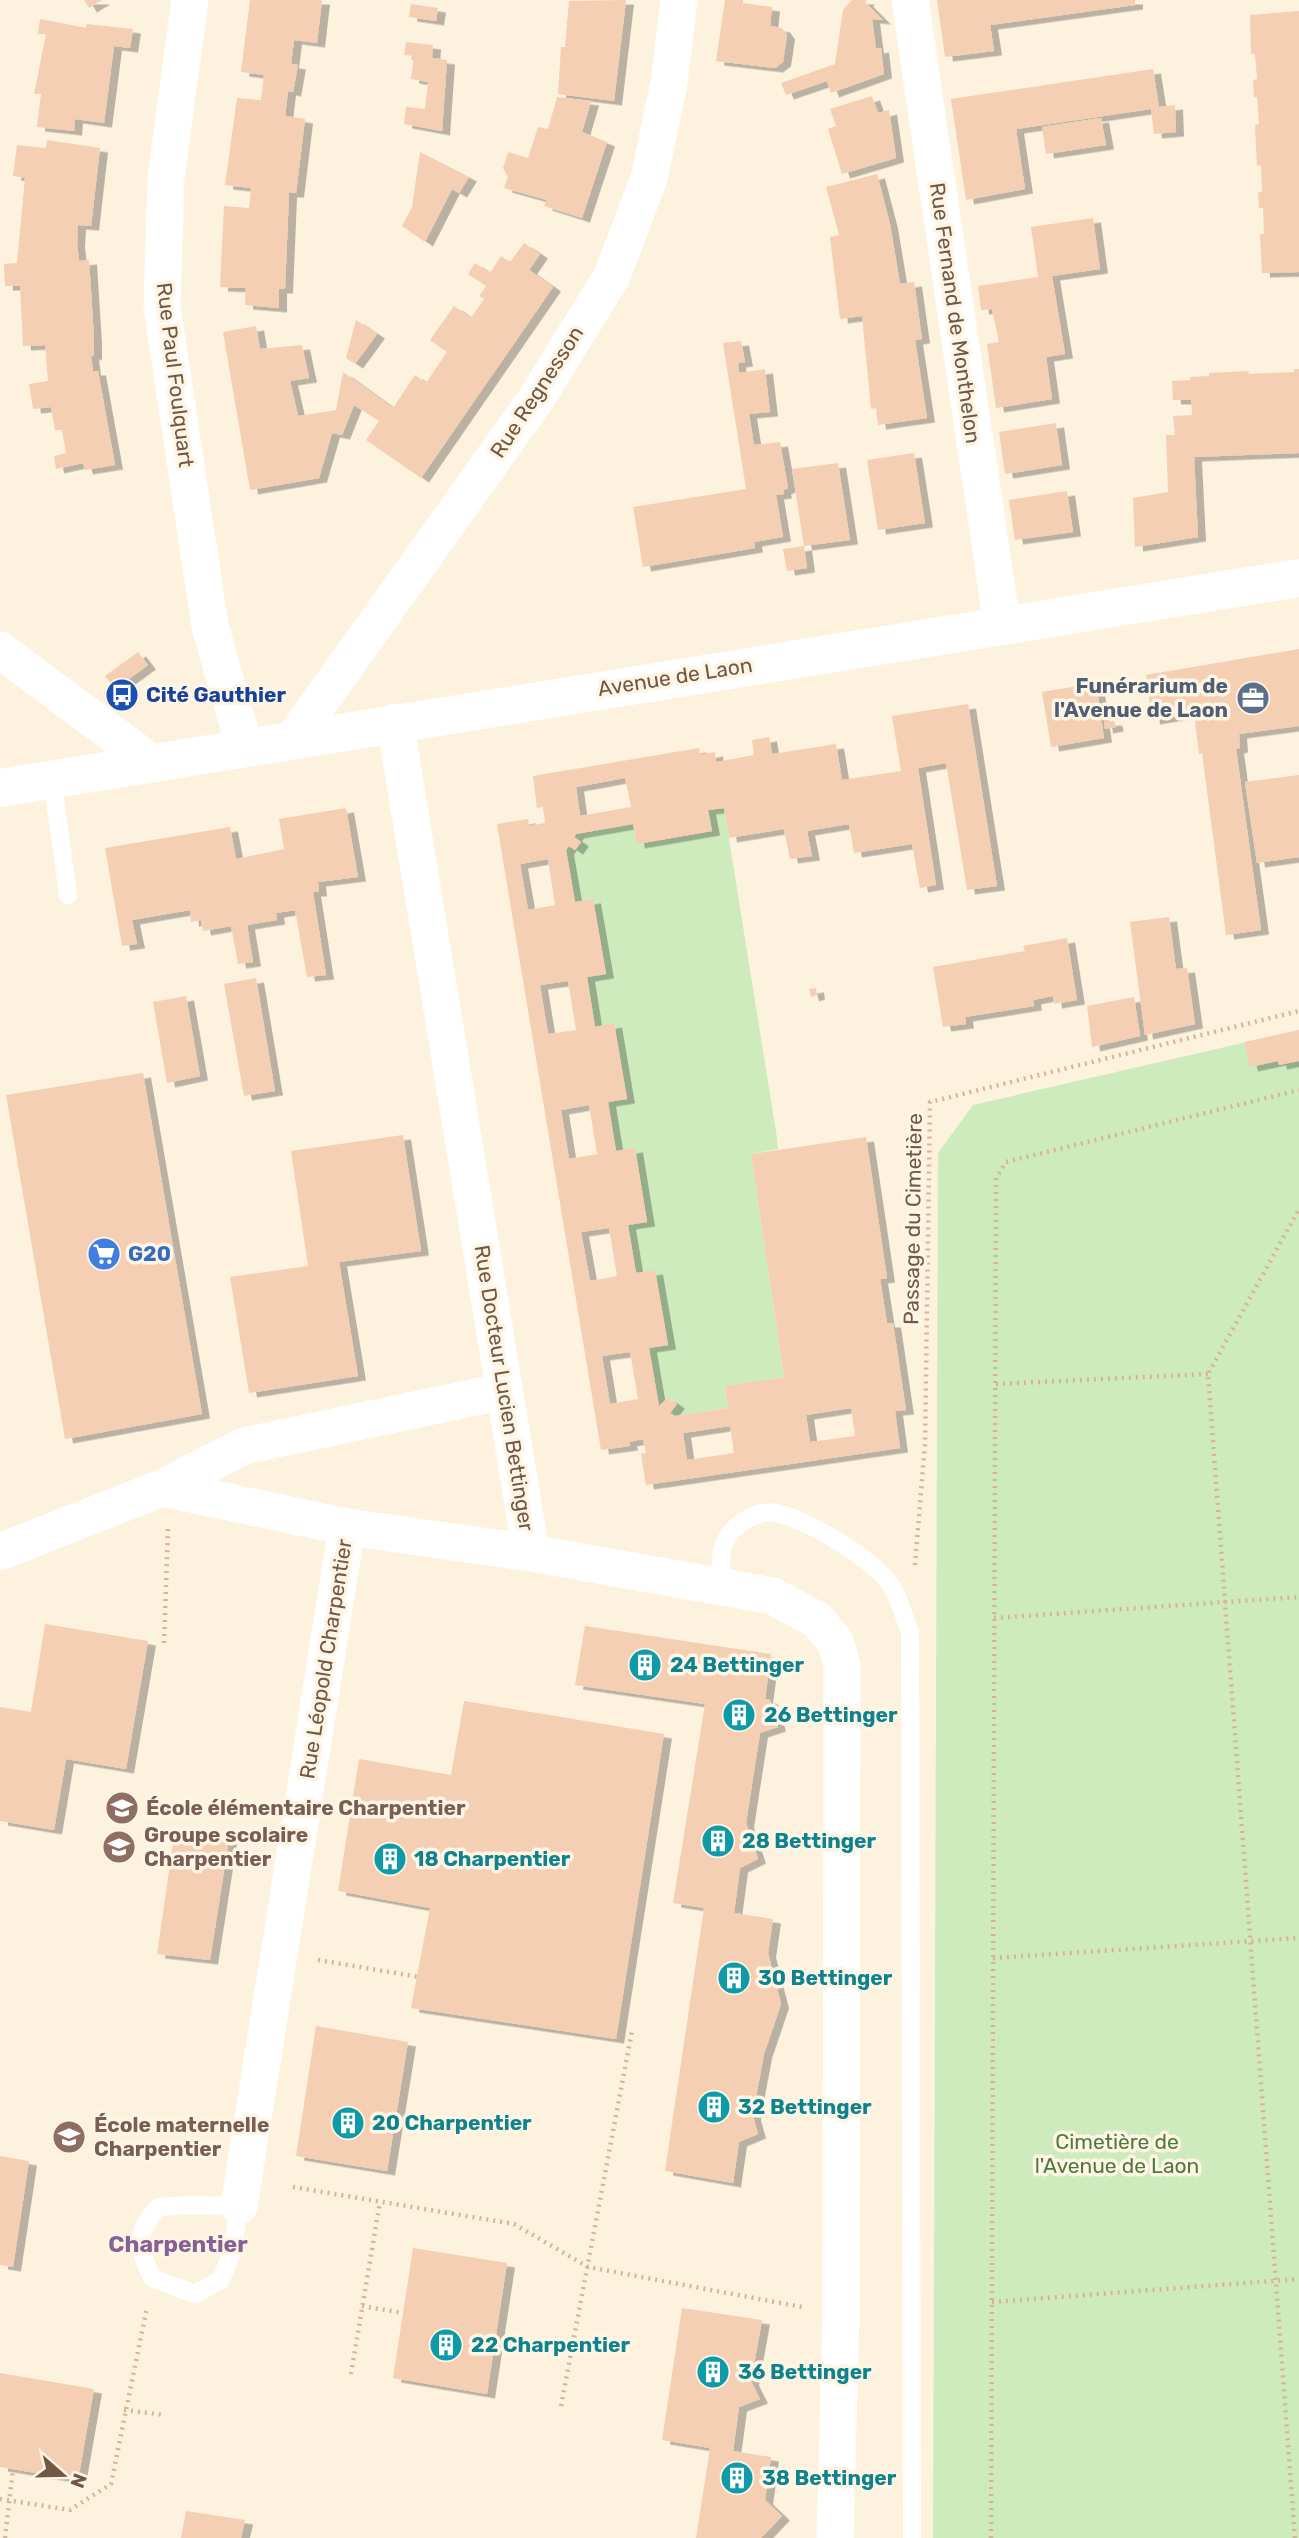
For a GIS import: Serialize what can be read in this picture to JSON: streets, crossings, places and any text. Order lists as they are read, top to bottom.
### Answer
{
  "streets": {
    "main road": ["Avenue de Laon"],
    "street": [
      "Rue Fernand de Monthelon",
      "Rue Paul Foulquart",
      "Rue Regnesson",
      "Rue Docteur Lucien Bettinger",
      "Rue Léopold Charpentier"
    ],
    "path": ["Passage du Cimetière"]
  },
  "crossings": [
    ["Rue Fernand de Monthelon", "Avenue de Laon"],
    ["Rue Paul Foulquart", "Avenue de Laon"],
    ["Rue Regnesson", "Avenue de Laon"],
    ["Avenue de Laon", "Rue Docteur Lucien Bettinger"],
    ["Rue Docteur Lucien Bettinger", "Rue Léopold Charpentier"]
  ],
  "districts": ["Charpentier"],
  "parks": ["Cimetière de l'Avenue de Laon"],
  "places": {
    "bus stop": ["Cité Gauthier"],
    "office": ["Funérarium de l'Avenue de Laon"],
    "supermarket": ["G20"],
    "building": [
      "24 Bettinger",
      "26 Bettinger",
      "28 Bettinger",
      "18 Charpentier",
      "30 Bettinger",
      "32 Bettinger",
      "20 Charpentier",
      "22 Charpentier",
      "36 Bettinger",
      "38 Bettinger"
    ],
    "school or university": ["École élémentaire Charpentier", "Groupe scolaire Charpentier", "École maternelle Charpentier"]
  },
  "north": "right"
}
